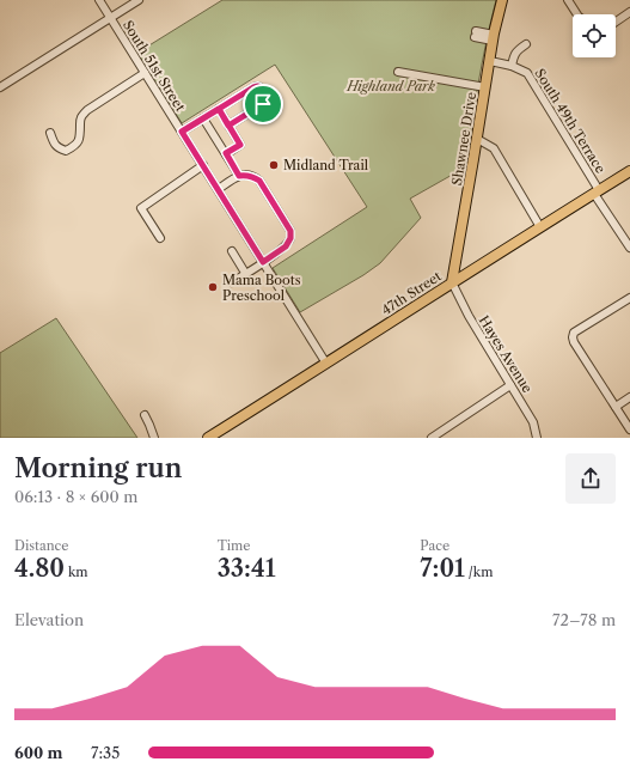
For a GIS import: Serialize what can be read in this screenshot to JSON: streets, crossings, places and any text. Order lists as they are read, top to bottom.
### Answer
{
  "streets": {
    "main road": ["Shawnee Drive", "47th Street"],
    "street": ["South 51st Street", "South 49th Terrace", "Hayes Avenue"]
  },
  "crossings": [
    ["South 51st Street", "47th Street"],
    ["South 49th Terrace", "Shawnee Drive"],
    ["South 49th Terrace", "47th Street"],
    ["Shawnee Drive", "47th Street"],
    ["Shawnee Drive", "Hayes Avenue"],
    ["47th Street", "Hayes Avenue"]
  ],
  "parks": ["Highland Park"],
  "places": ["Midland Trail", "Mama Boots Preschool"],
  "page": {
    "heading": ["Morning run", "06:13 · 8 × 600 m"],
    "stats": [
      ["Distance", "4.80 km"],
      ["Time", "33:41"],
      ["Pace", "7:01 /km"]
    ],
    "chart": ["Elevation", "72–78 m"],
    "list": [
      {
        "name": "600 m",
        "note": "7:35"
      }
    ]
  }
}
